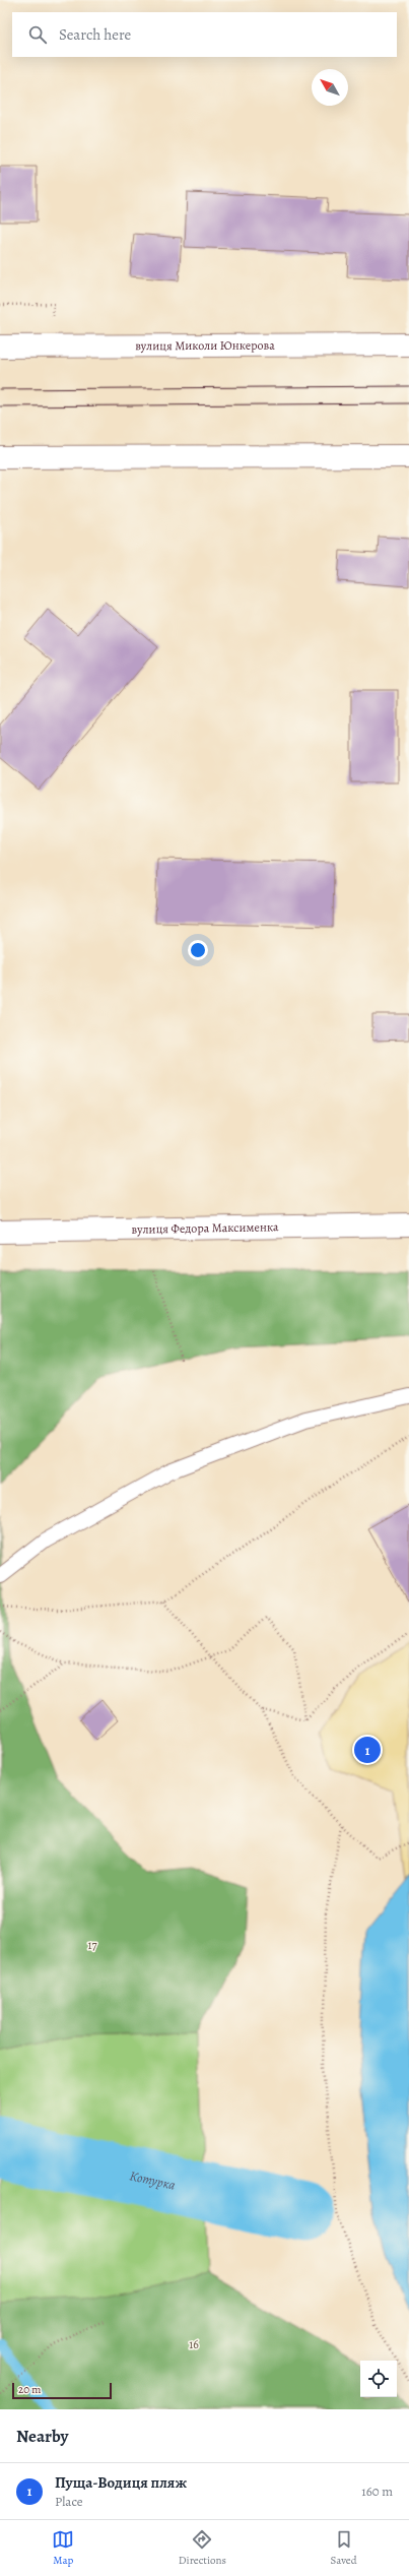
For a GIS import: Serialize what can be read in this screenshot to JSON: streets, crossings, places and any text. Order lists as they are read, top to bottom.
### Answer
{
  "streets": {
    "street": ["вулиця Миколи Юнкерова", "вулиця Федора Максименка"]
  },
  "water": ["Котурка"],
  "parks": ["17", "16"],
  "scale_bar": "20 m",
  "north": "top left",
  "page": {
    "search": "Search here",
    "pins": "1",
    "scale": "20 m",
    "heading": "Nearby",
    "list": [
      {
        "mark": "1",
        "name": "Пуща-Водиця пляж",
        "note": "Place",
        "value": "160 m"
      }
    ],
    "nav": ["Map", "Directions", "Saved"]
  }
}
